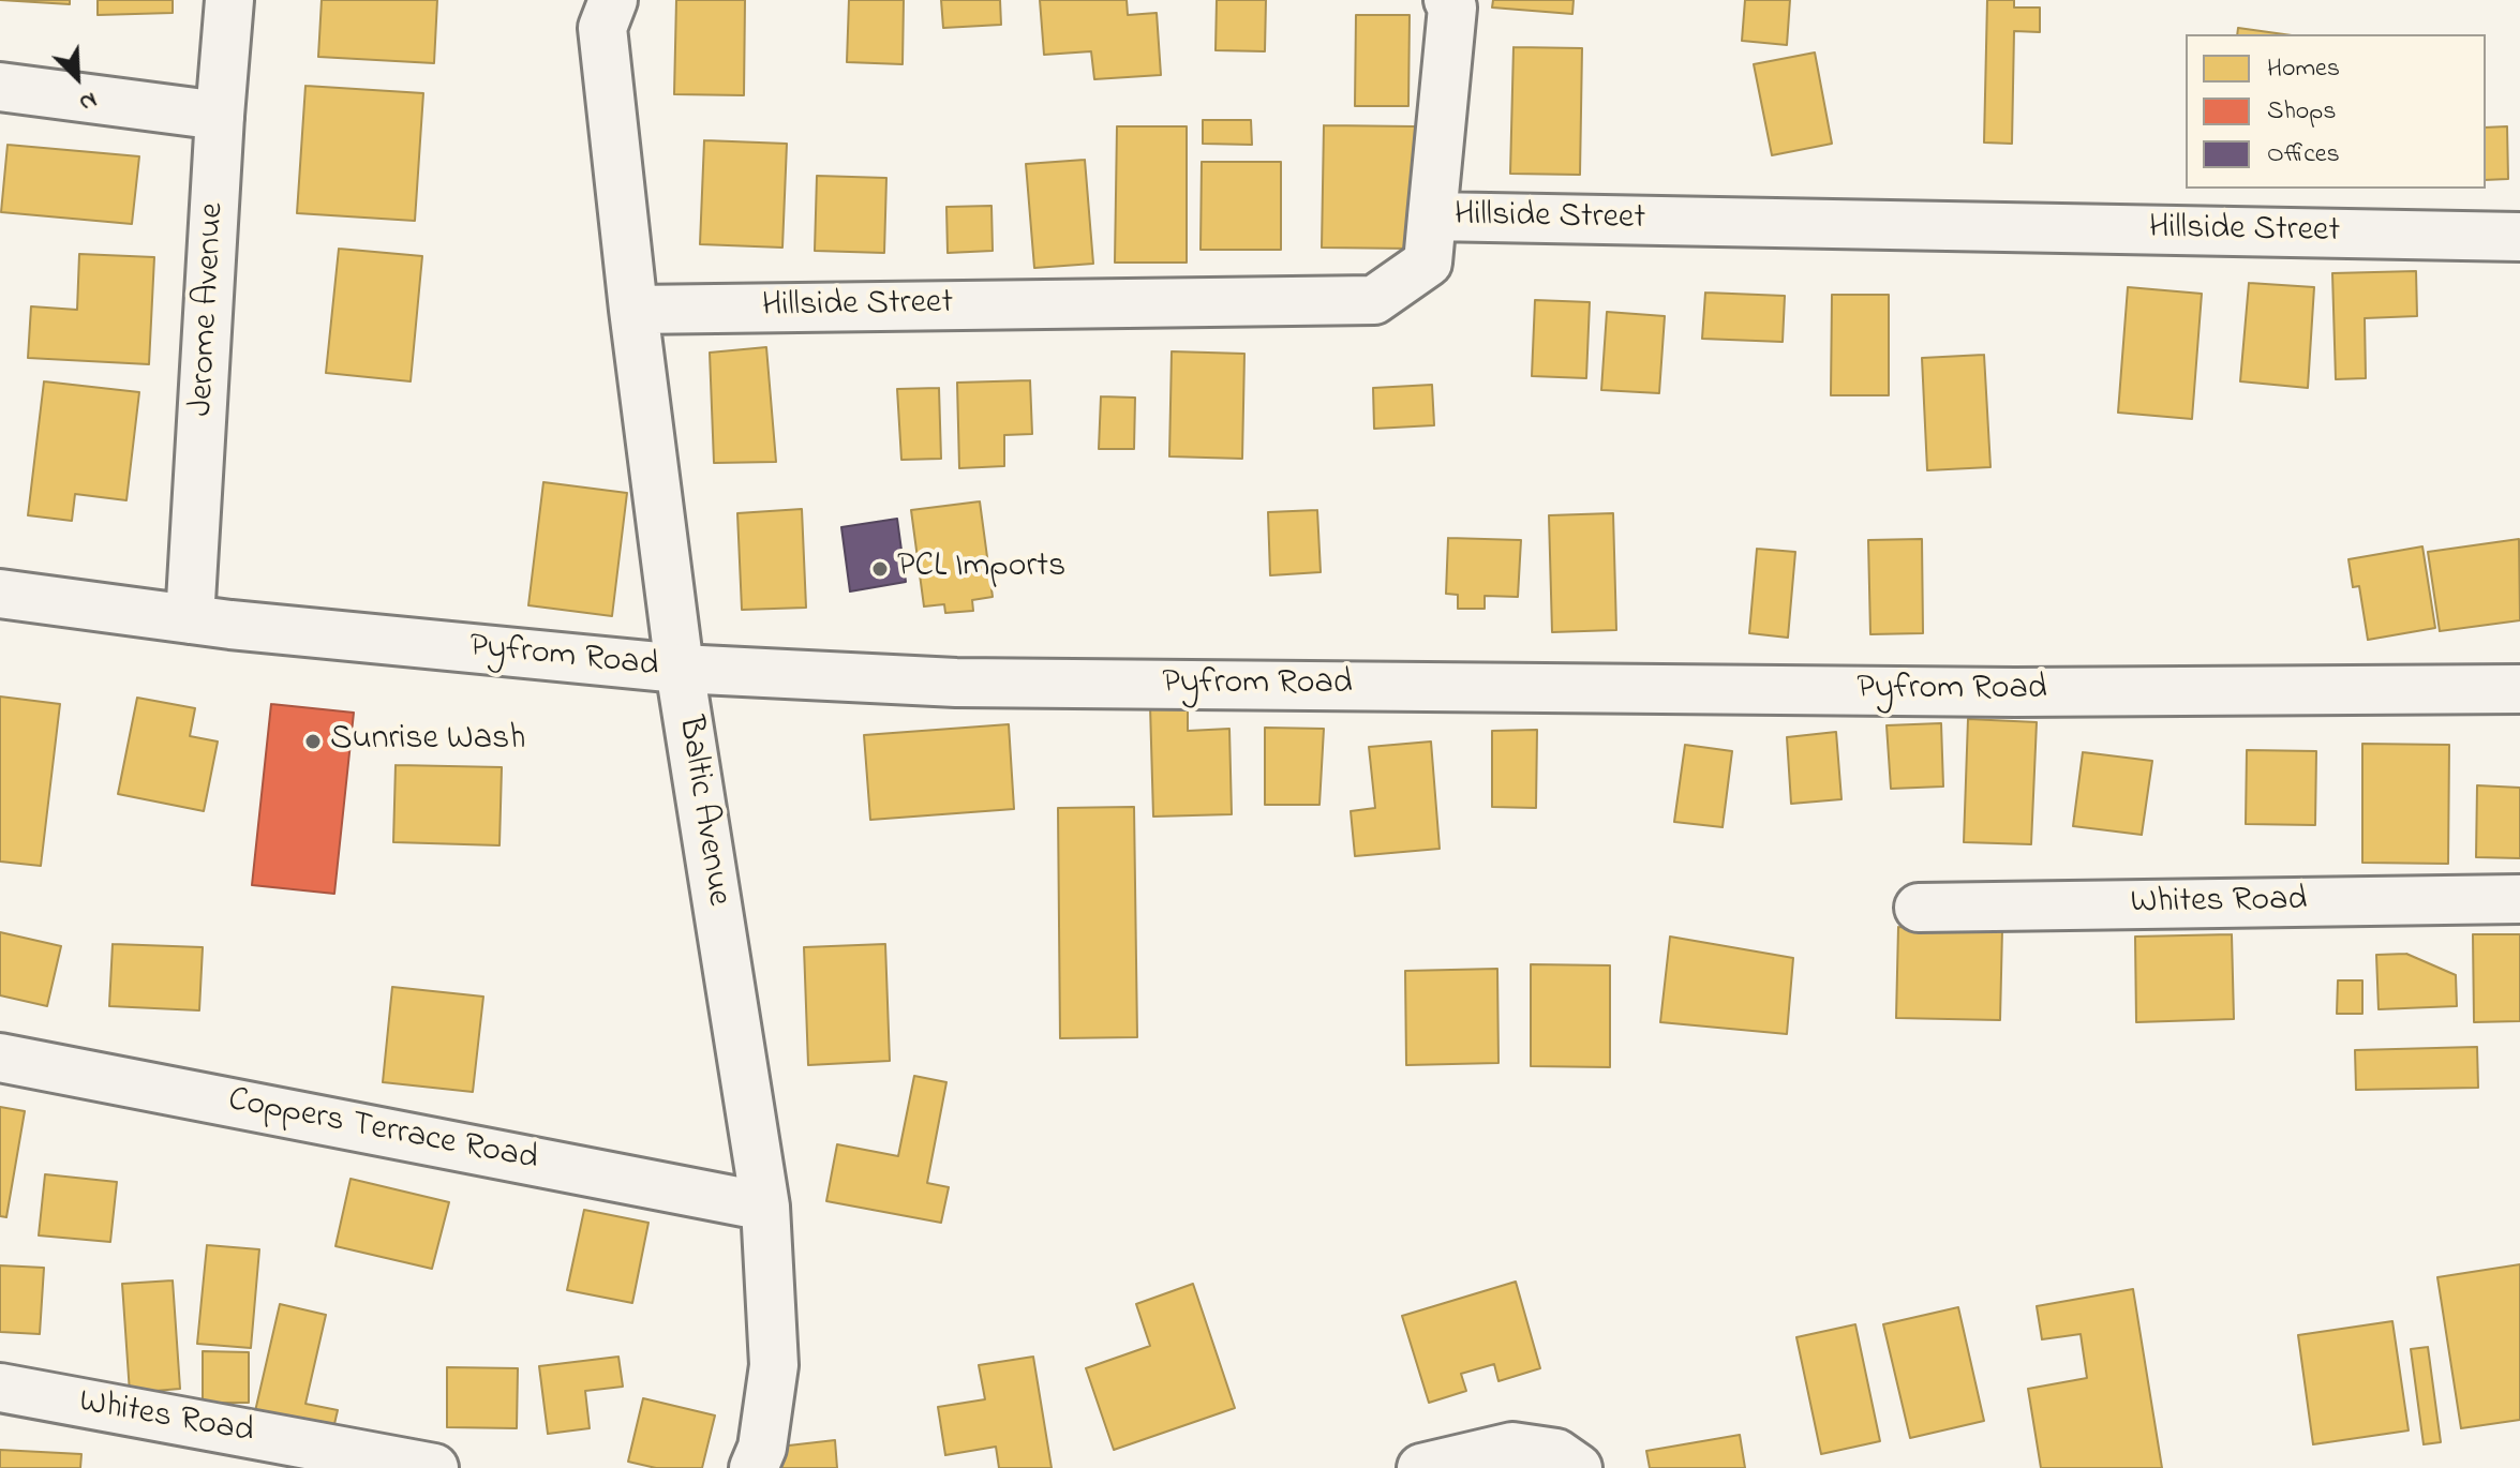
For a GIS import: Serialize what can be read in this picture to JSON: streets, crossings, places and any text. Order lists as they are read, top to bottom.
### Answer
{
  "streets": {
    "street": [
      "Hillside Street",
      "Jerome Avenue",
      "Pyfrom Road",
      "Baltic Avenue",
      "Whites Road",
      "Coppers Terrace Road"
    ]
  },
  "crossings": [
    ["Hillside Street", "Baltic Avenue"],
    ["Jerome Avenue", "Pyfrom Road"],
    ["Pyfrom Road", "Baltic Avenue"],
    ["Baltic Avenue", "Coppers Terrace Road"]
  ],
  "places": ["PCL Imports", "Sunrise Wash"],
  "legend": ["Homes", "Shops", "Offices"],
  "north": "bottom right"
}
